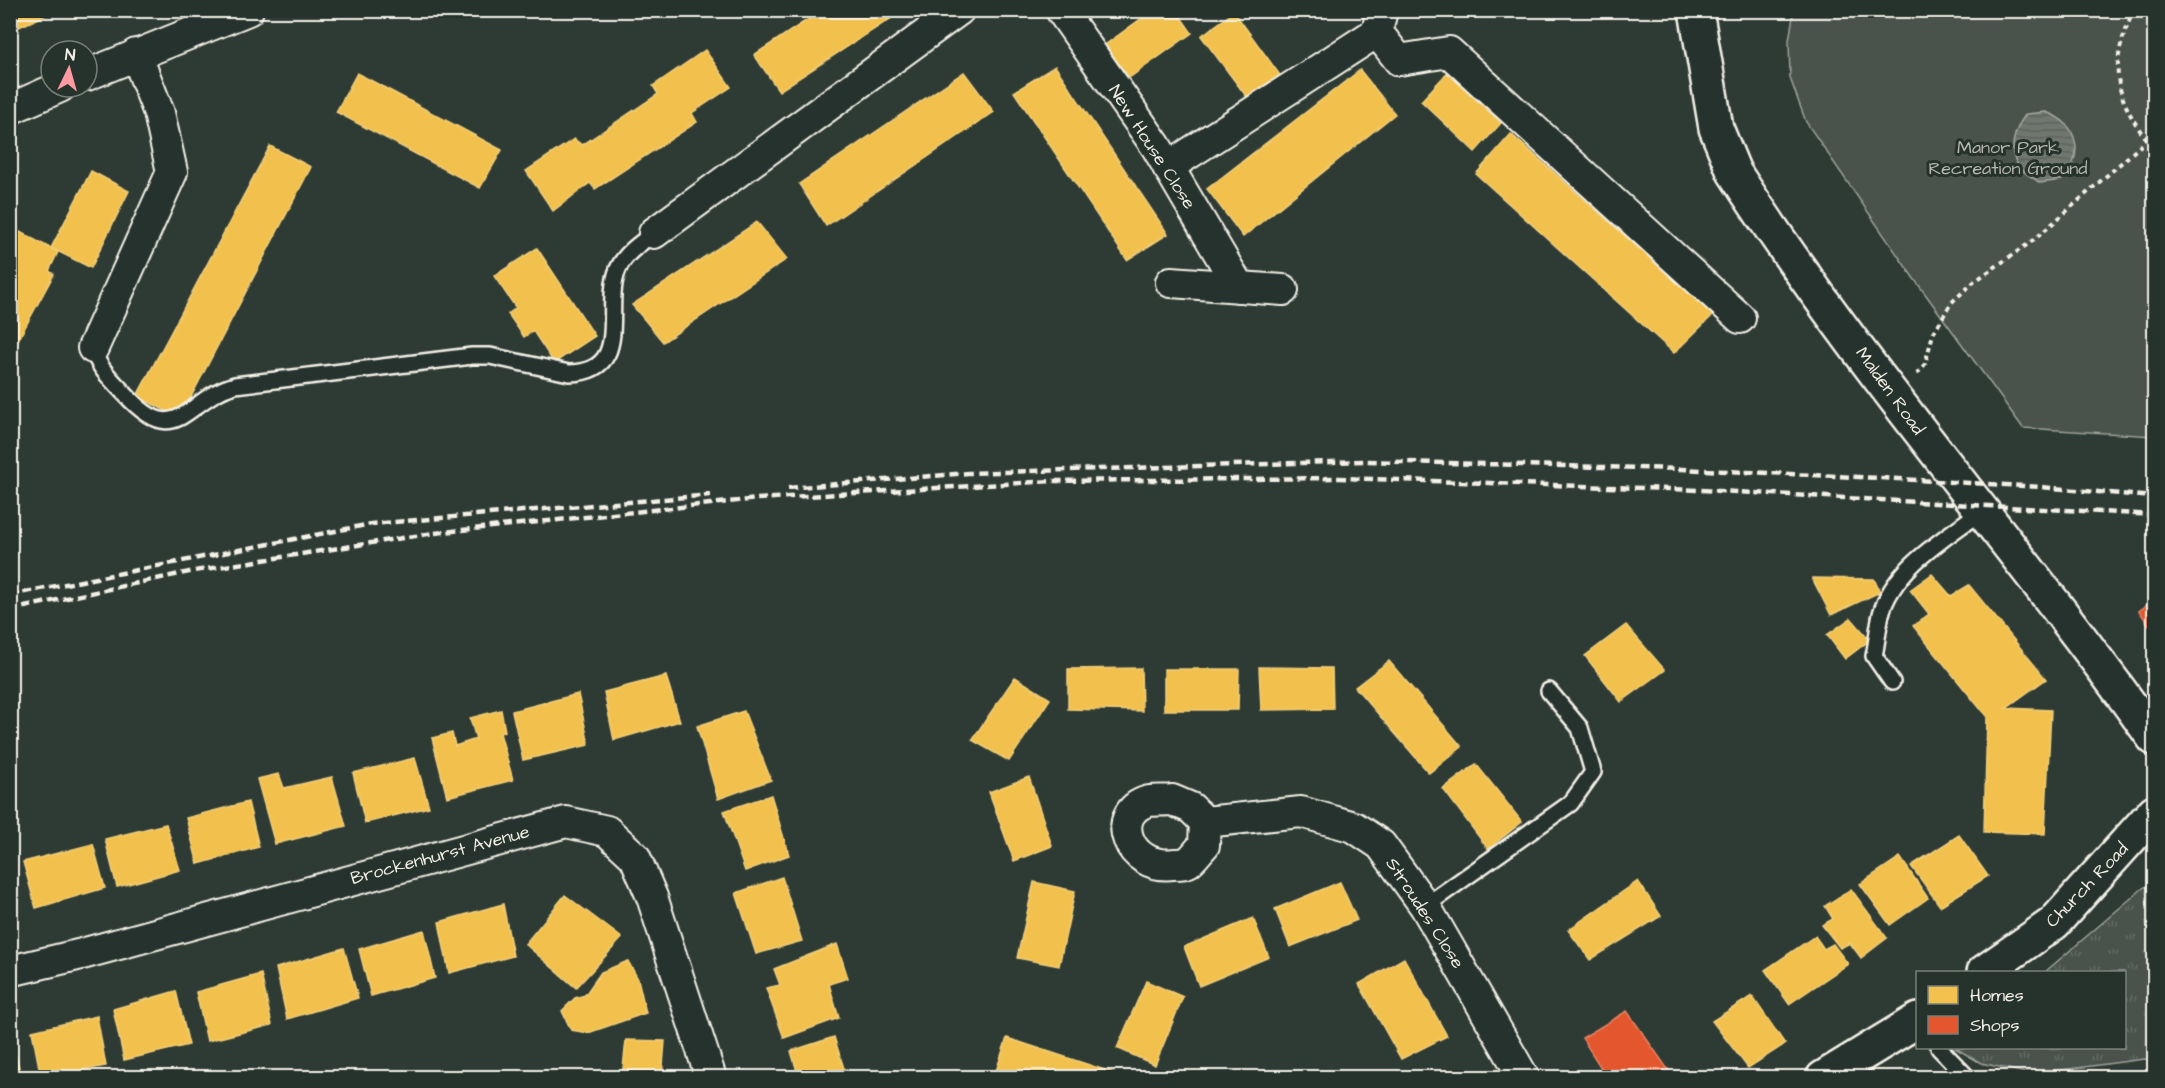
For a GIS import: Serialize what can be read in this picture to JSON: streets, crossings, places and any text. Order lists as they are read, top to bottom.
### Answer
{
  "streets": {
    "main road": ["Malden Road", "Church Road"],
    "street": ["New House Close", "Brockenhurst Avenue", "Stroudes Close"]
  },
  "parks": ["Manor Park Recreation Ground"],
  "legend": ["Homes", "Shops"],
  "north": "top"
}
